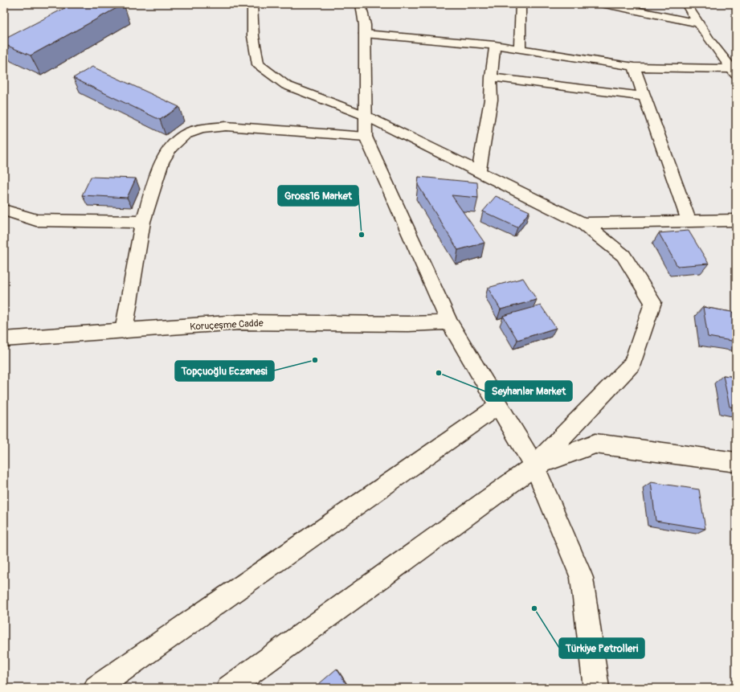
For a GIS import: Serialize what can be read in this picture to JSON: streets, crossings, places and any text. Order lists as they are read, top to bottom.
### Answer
{
  "streets": {
    "street": ["Koruçeşme Cadde"]
  },
  "places": [
    "Gross16 Market",
    "Topçuoğlu Eczanesi",
    "Seyhanlar Market",
    "Türkiye Petrolleri"
  ]
}
